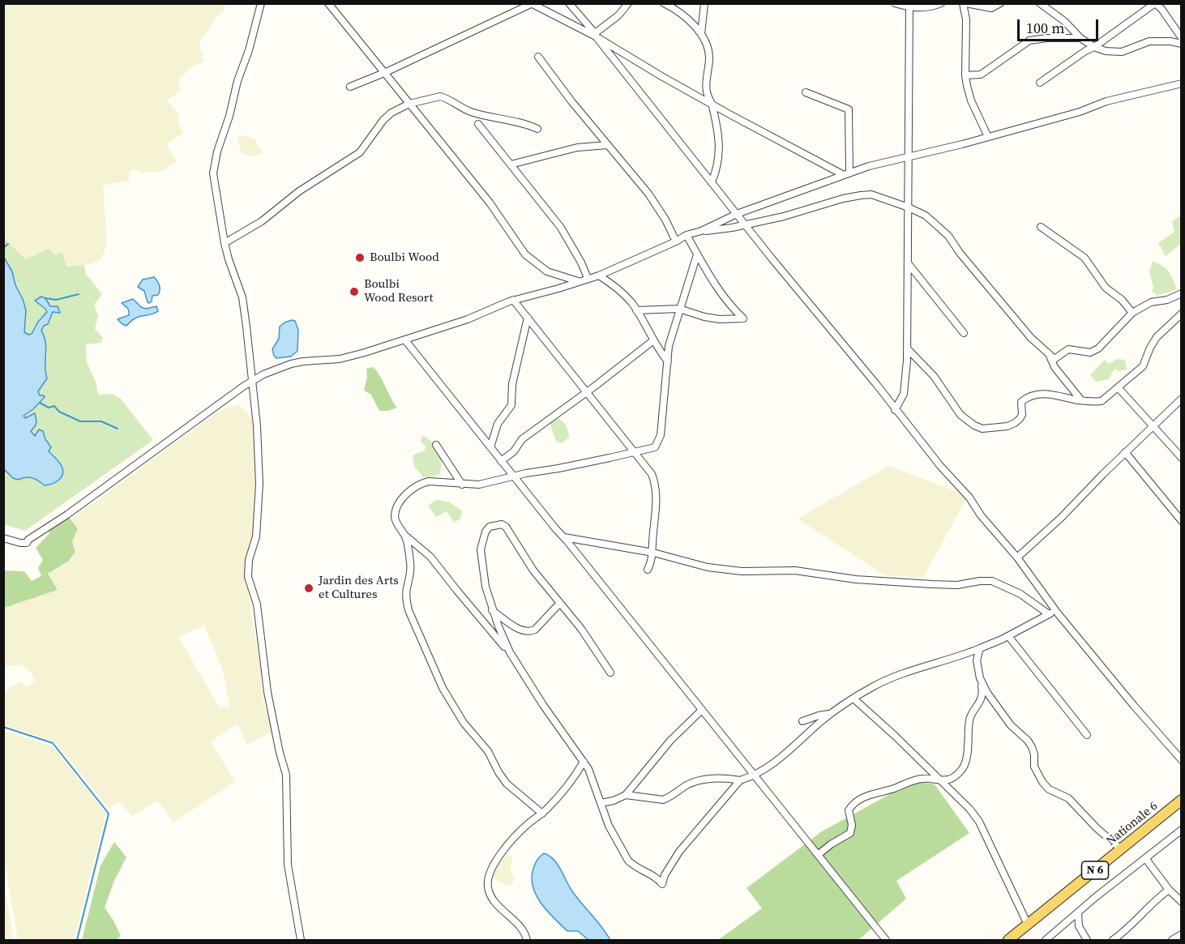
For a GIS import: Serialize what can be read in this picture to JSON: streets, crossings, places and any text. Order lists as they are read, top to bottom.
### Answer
{
  "streets": {
    "main road": ["Nationale 6", "N 6"]
  },
  "places": ["Boulbi Wood", "Boulbi Wood Resort", "Jardin des Arts et Cultures"],
  "scale_bar": "100 m"
}
